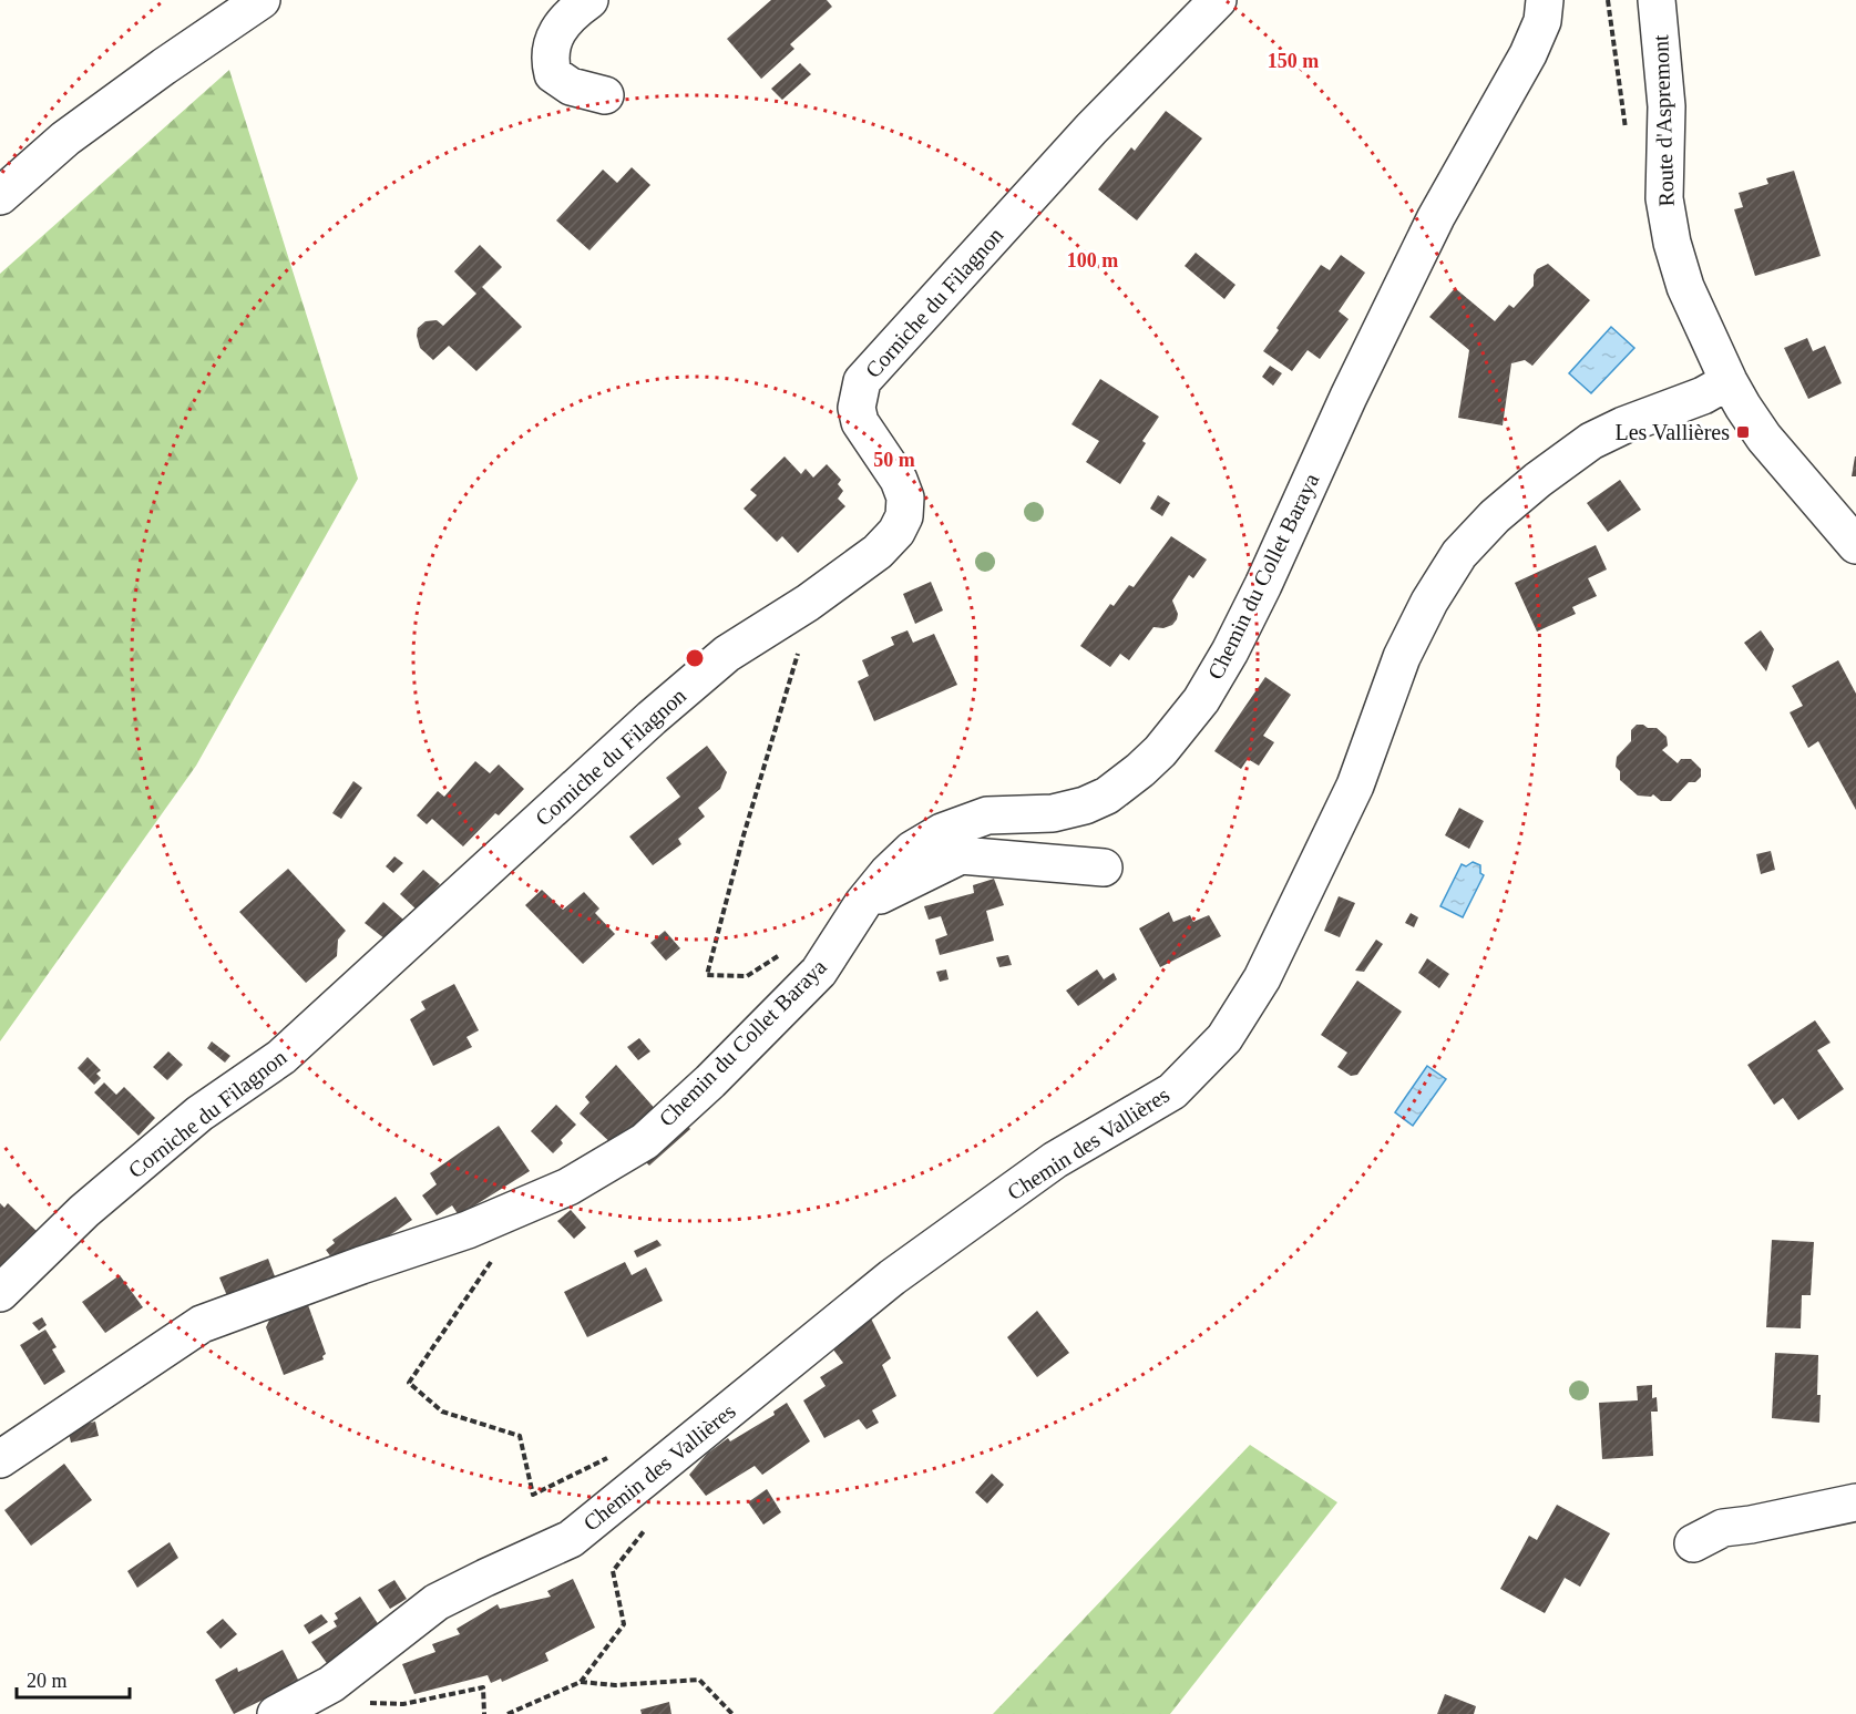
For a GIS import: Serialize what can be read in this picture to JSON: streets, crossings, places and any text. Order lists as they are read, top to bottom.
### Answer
{
  "streets": {
    "street": [
      "Route d'Aspremont",
      "Corniche du Filagnon",
      "Chemin du Collet Baraya",
      "Chemin des Vallières"
    ]
  },
  "crossings": [
    ["Route d'Aspremont", "Chemin des Vallières"]
  ],
  "places": {
    "transit": ["Les Vallières"]
  },
  "scale_bar": "20 m",
  "rings": ["150 m", "100 m", "50 m"]
}
